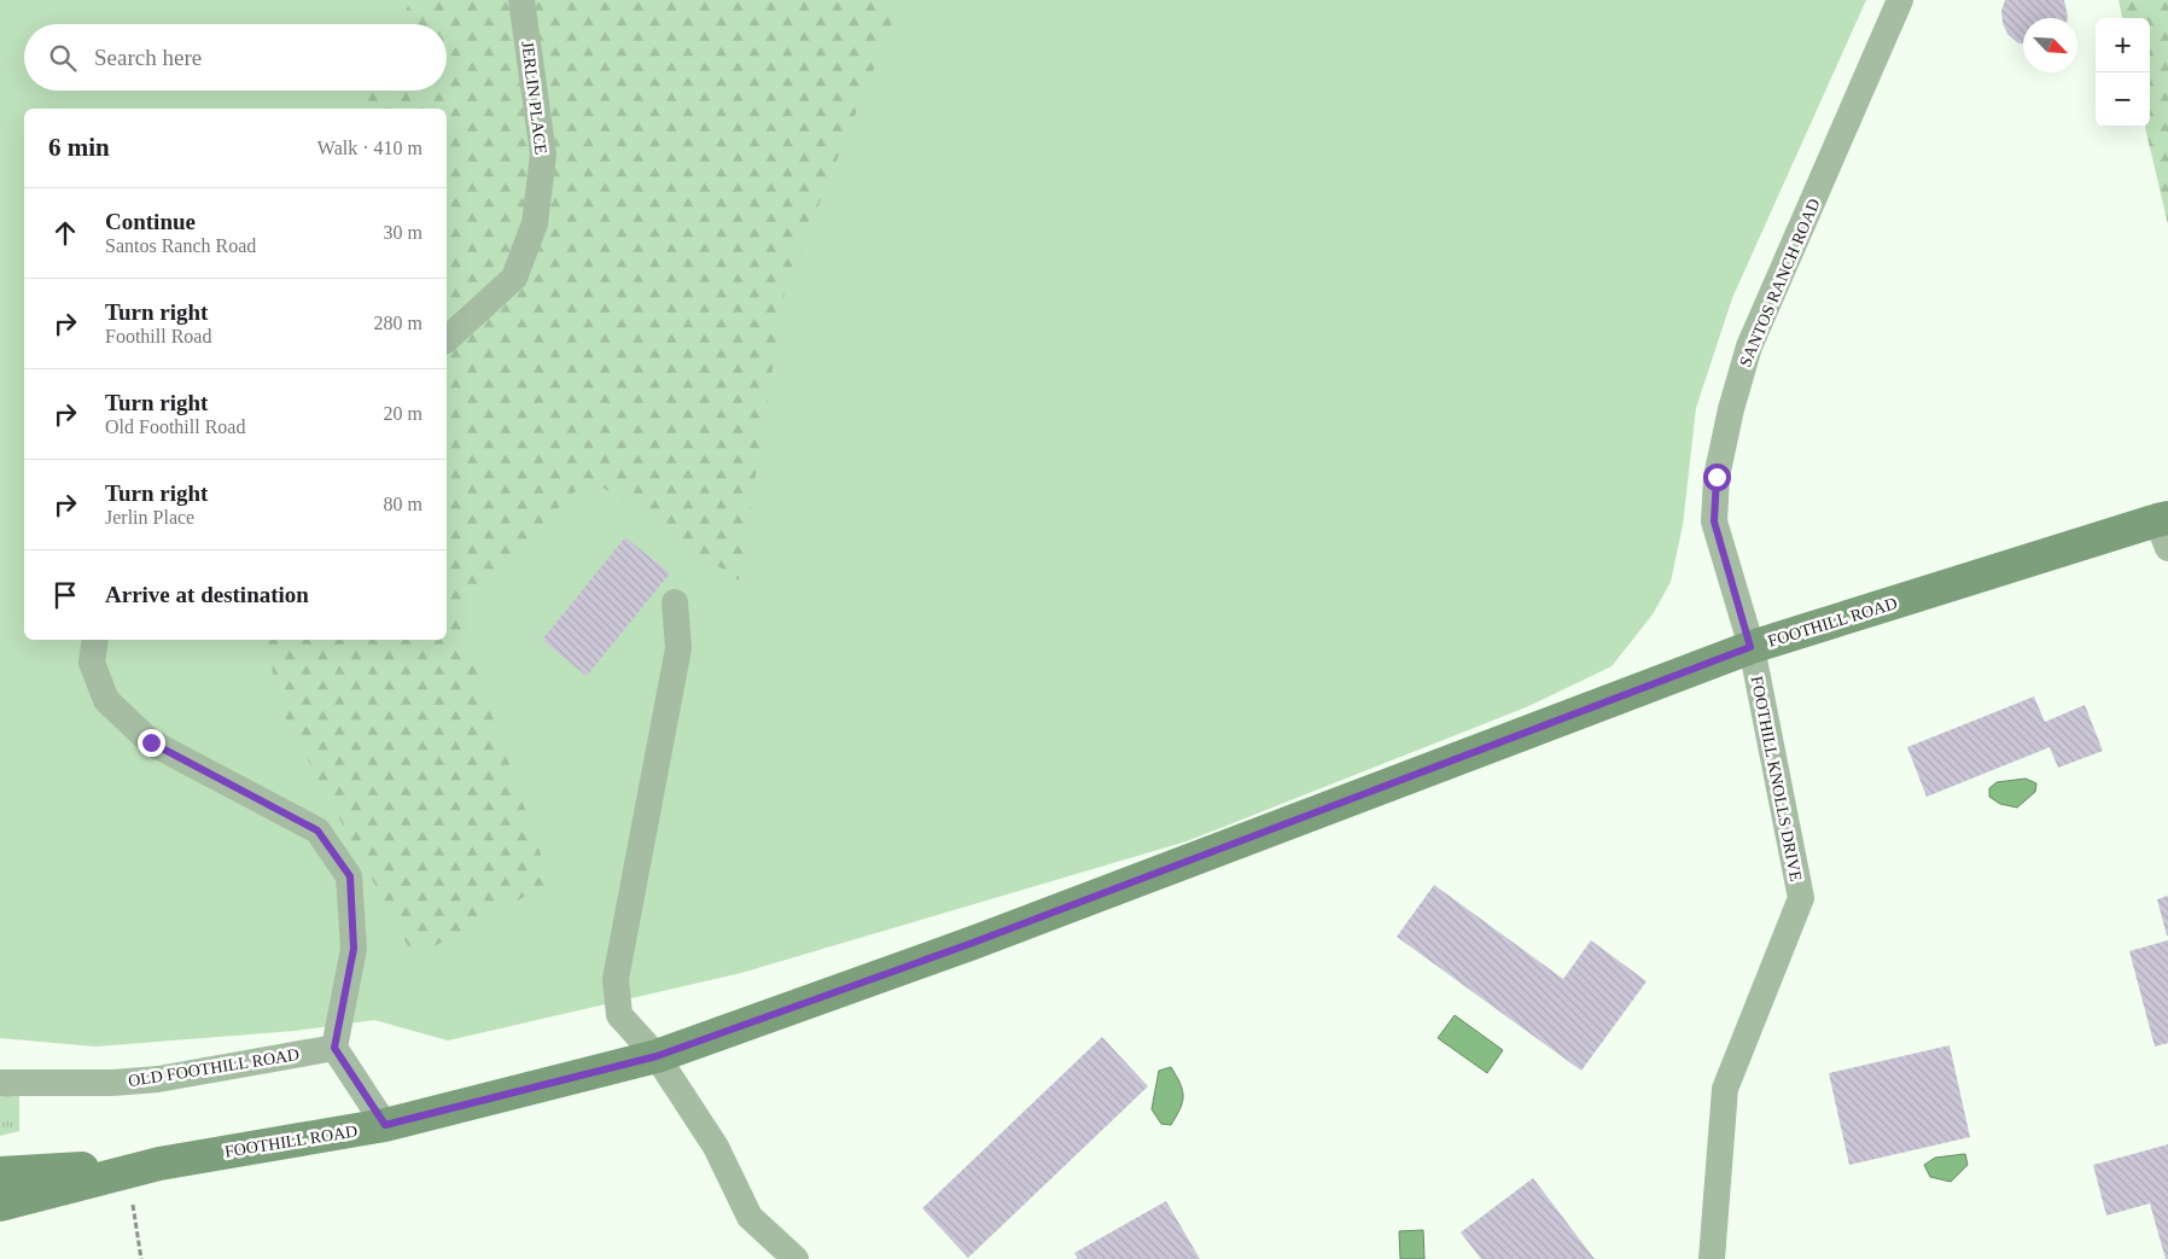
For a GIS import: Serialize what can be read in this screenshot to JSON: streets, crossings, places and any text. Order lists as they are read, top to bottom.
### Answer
{
  "streets": {
    "main road": ["FOOTHILL ROAD"],
    "street": [
      "JERLIN PLACE",
      "SANTOS RANCH ROAD",
      "FOOTHILL KNOLLS DRIVE",
      "OLD FOOTHILL ROAD"
    ]
  },
  "crossings": [
    ["SANTOS RANCH ROAD", "FOOTHILL ROAD"],
    ["SANTOS RANCH ROAD", "FOOTHILL KNOLLS DRIVE"],
    ["FOOTHILL ROAD", "FOOTHILL KNOLLS DRIVE"]
  ],
  "north": "bottom right",
  "page": {
    "map_buttons": ["+", "−"],
    "search": "Search here",
    "heading": ["6 min", "Walk · 410 m"],
    "list": [
      ["Continue", "Santos Ranch Road", "30 m"],
      ["Turn right", "Foothill Road", "280 m"],
      ["Turn right", "Old Foothill Road", "20 m"],
      ["Turn right", "Jerlin Place", "80 m"],
      "Arrive at destination"
    ]
  }
}
